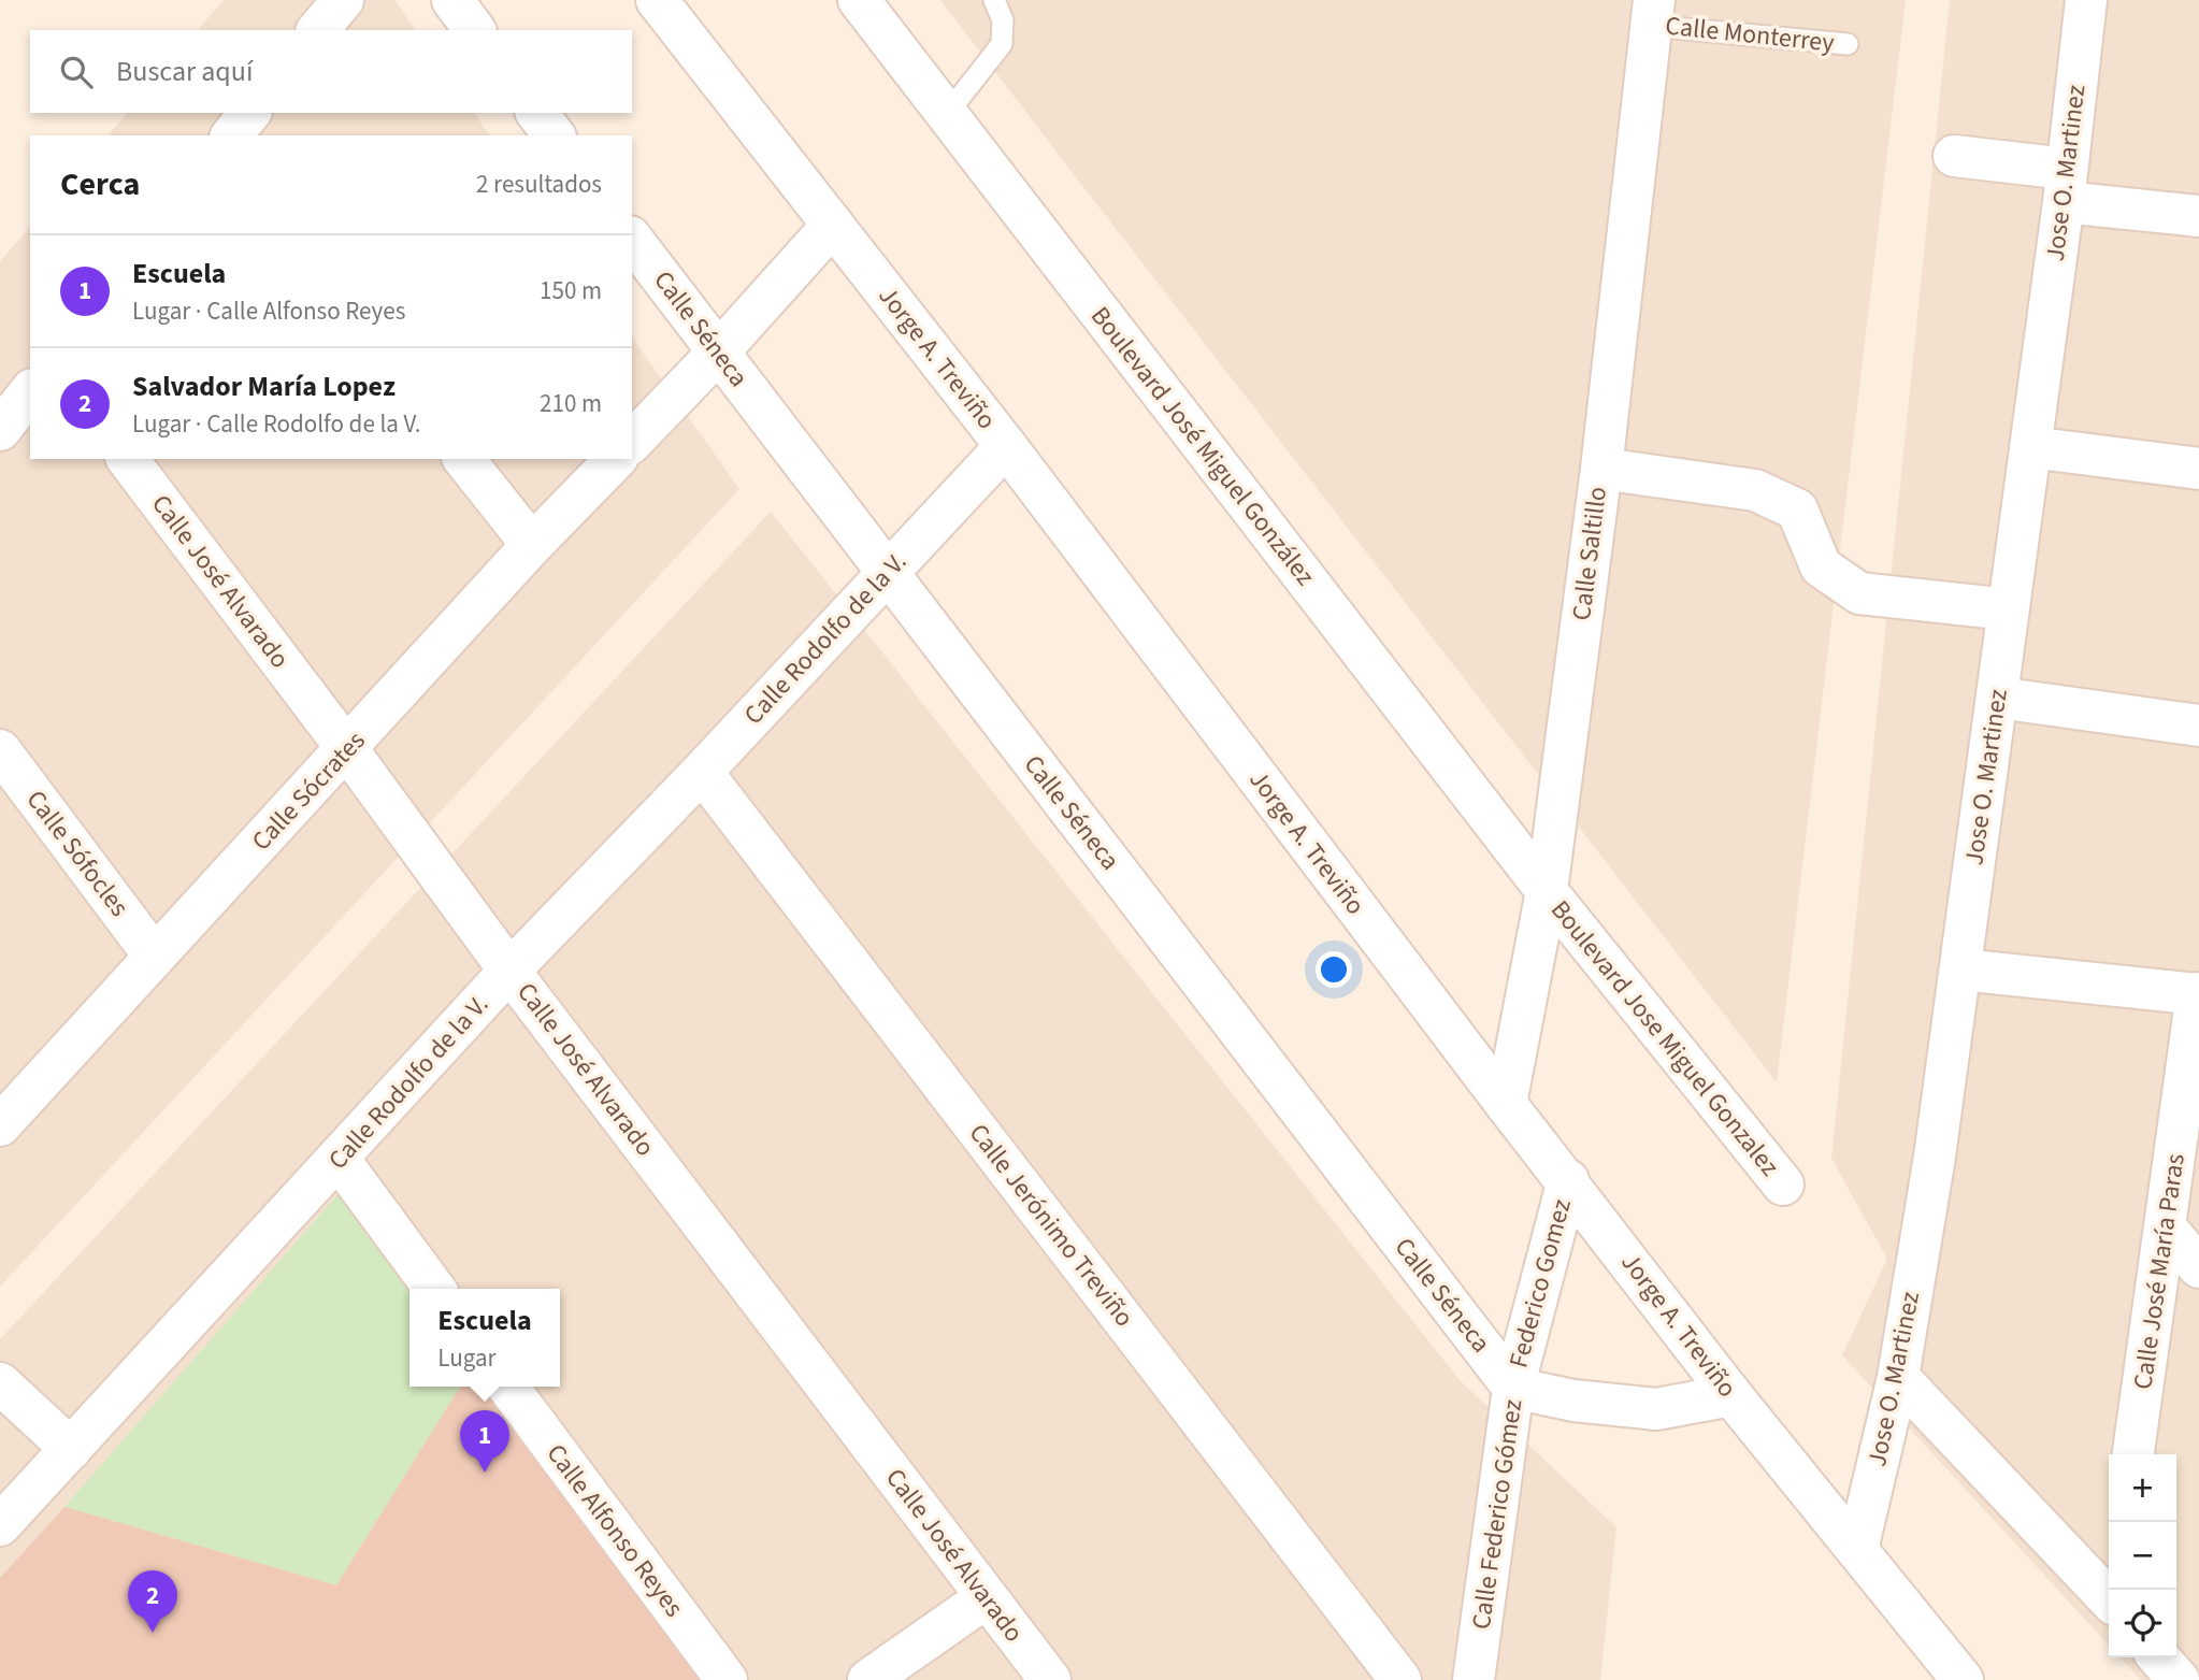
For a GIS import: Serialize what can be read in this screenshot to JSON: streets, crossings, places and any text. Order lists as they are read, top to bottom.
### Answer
{
  "streets": {
    "street": [
      "Jose O. Martinez",
      "Calle Séneca",
      "Jorge A. Treviño",
      "Boulevard José Miguel González",
      "Calle Saltillo",
      "Calle José Alvarado",
      "Calle Rodolfo de la V.",
      "Calle Sócrates",
      "Calle Sófocles",
      "Boulevard Jose Miguel Gonzalez",
      "Calle Jerónimo Treviño",
      "Calle José María Paras",
      "Federico Gomez",
      "Calle Federico Gómez",
      "Calle Alfonso Reyes"
    ],
    "lane": ["Calle Monterrey"]
  },
  "crossings": [
    ["Calle Monterrey", "Calle Saltillo"],
    ["Jose O. Martinez", "Jorge A. Treviño"],
    ["Calle Séneca", "Calle Rodolfo de la V."],
    ["Calle Séneca", "Federico Gomez"],
    ["Calle Séneca", "Calle Federico Gómez"],
    ["Jorge A. Treviño", "Calle Saltillo"],
    ["Jorge A. Treviño", "Calle Rodolfo de la V."],
    ["Jorge A. Treviño", "Federico Gomez"],
    ["Jorge A. Treviño", "Calle Federico Gómez"],
    ["Boulevard José Miguel González", "Calle Saltillo"],
    ["Boulevard José Miguel González", "Boulevard Jose Miguel Gonzalez"],
    ["Calle Saltillo", "Boulevard Jose Miguel Gonzalez"],
    ["Calle José Alvarado", "Calle Rodolfo de la V."],
    ["Calle José Alvarado", "Calle Sócrates"],
    ["Calle Rodolfo de la V.", "Calle Jerónimo Treviño"],
    ["Calle Sócrates", "Calle Sófocles"],
    ["Federico Gomez", "Calle Federico Gómez"]
  ],
  "page": {
    "search": "Buscar aquí",
    "heading": ["Cerca", "2 resultados"],
    "list": [
      {
        "mark": "1",
        "name": "Escuela",
        "note": "Lugar · Calle Alfonso Reyes",
        "value": "150 m"
      },
      {
        "mark": "2",
        "name": "Salvador María Lopez",
        "note": "Lugar · Calle Rodolfo de la V.",
        "value": "210 m"
      }
    ],
    "popup": ["Escuela", "Lugar"],
    "pins": ["1", "2"],
    "map_buttons": ["+", "−"]
  }
}
